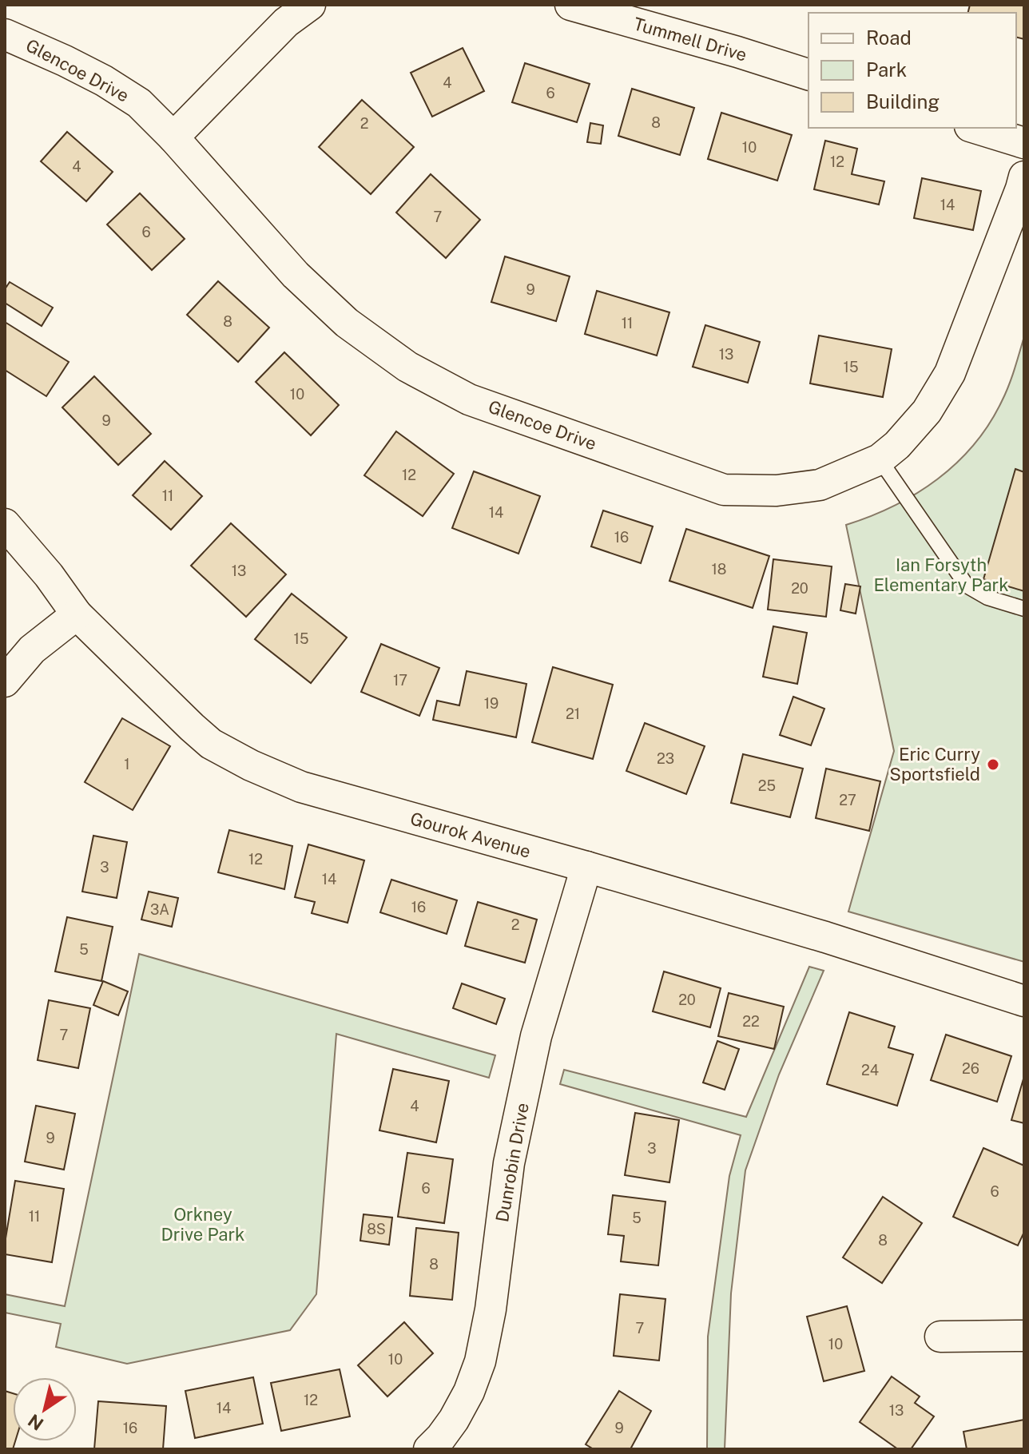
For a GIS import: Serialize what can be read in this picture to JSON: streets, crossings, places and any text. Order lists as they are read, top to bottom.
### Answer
{
  "streets": {
    "street": [
      "Tummell Drive",
      "Glencoe Drive",
      "Gourok Avenue",
      "Dunrobin Drive"
    ]
  },
  "crossings": [
    ["Gourok Avenue", "Dunrobin Drive"]
  ],
  "parks": ["Ian Forsyth Elementary Park", "Orkney Drive Park"],
  "places": ["Eric Curry Sportsfield"],
  "house_numbers": [
    "4",
    "6",
    "8",
    "2",
    "10",
    "12",
    "4",
    "14",
    "7",
    "6",
    "9",
    "8",
    "11",
    "13",
    "15",
    "10",
    "9",
    "12",
    "11",
    "14",
    "16",
    "18",
    "13",
    "20",
    "15",
    "17",
    "19",
    "21",
    "23",
    "1",
    "25",
    "27",
    "12",
    "3",
    "14",
    "16",
    "3A",
    "2",
    "5",
    "20",
    "22",
    "7",
    "26",
    "24",
    "4",
    "9",
    "3",
    "6",
    "6",
    "11",
    "5",
    "8S",
    "8",
    "8",
    "7",
    "10",
    "10",
    "12",
    "14",
    "13",
    "16",
    "9"
  ],
  "legend": ["Road", "Park", "Building"],
  "north": "bottom left"
}
